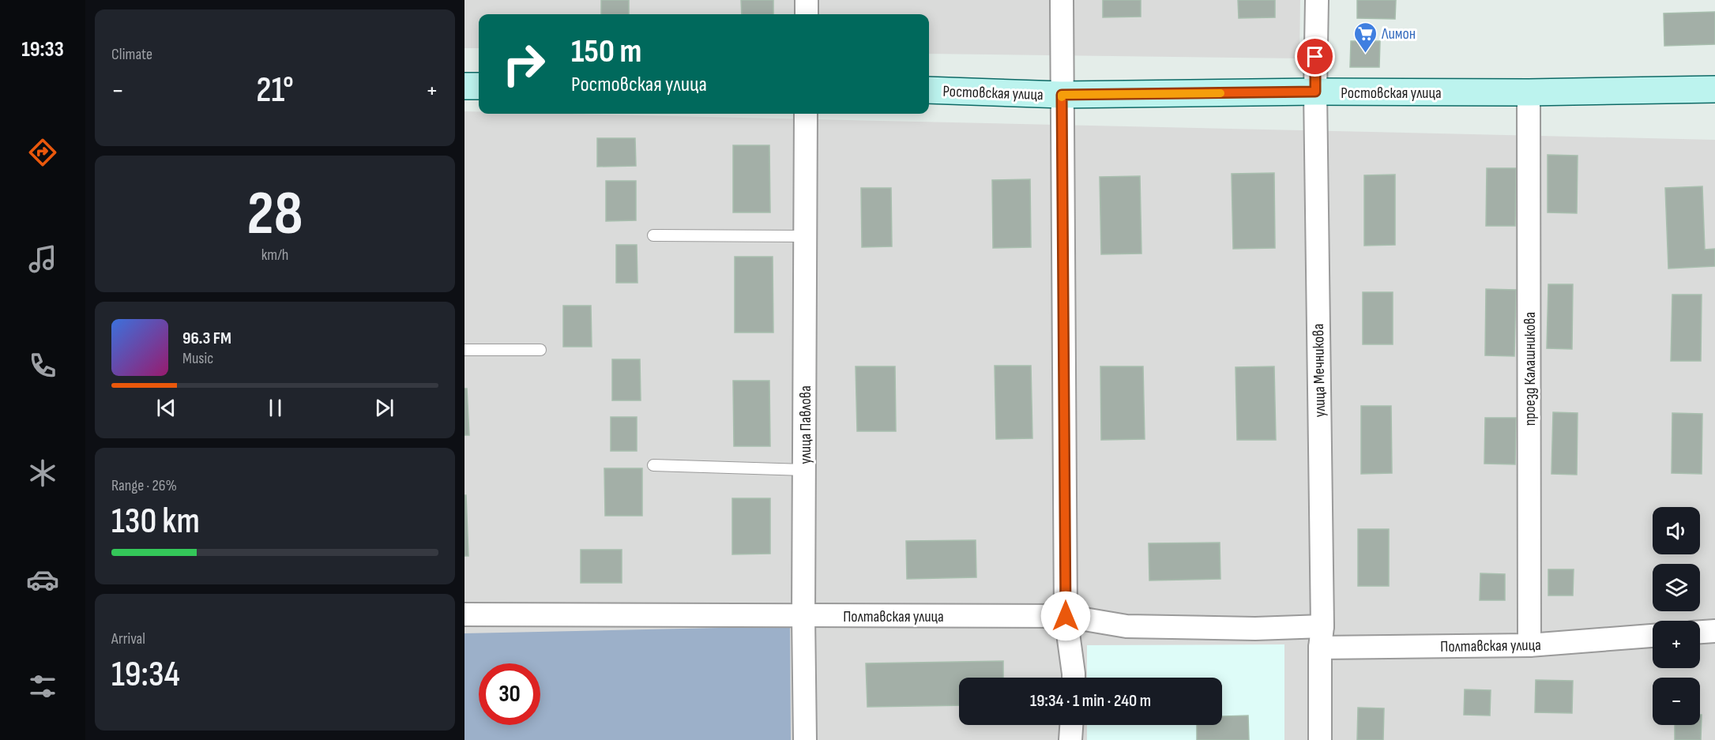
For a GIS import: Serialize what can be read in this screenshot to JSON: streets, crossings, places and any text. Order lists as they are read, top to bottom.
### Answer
{
  "streets": {
    "street": [
      "Ростовская улица",
      "проезд Калашникова",
      "улица Мечникова",
      "улица Павлова",
      "Полтавская улица"
    ]
  },
  "crossings": [
    ["Ростовская улица", "проезд Калашникова"],
    ["Ростовская улица", "улица Мечникова"],
    ["проезд Калашникова", "Полтавская улица"],
    ["улица Мечникова", "Полтавская улица"],
    ["улица Павлова", "Полтавская улица"]
  ],
  "places": {
    "supermarket": ["Лимон"]
  },
  "page": {
    "tabs": "19:33",
    "tile": [
      "Climate",
      ["28", "km/h"],
      ["Range · 26%", "130 km"],
      ["Arrival", "19:34"]
    ],
    "turn": ["150 m", "Ростовская улица"],
    "heat": ["−", "21°", "+"],
    "song": ["96.3 FM", "Music"],
    "map_buttons": ["+", "−"],
    "limit": "30",
    "trip": "19:34 · 1 min · 240 m"
  }
}
